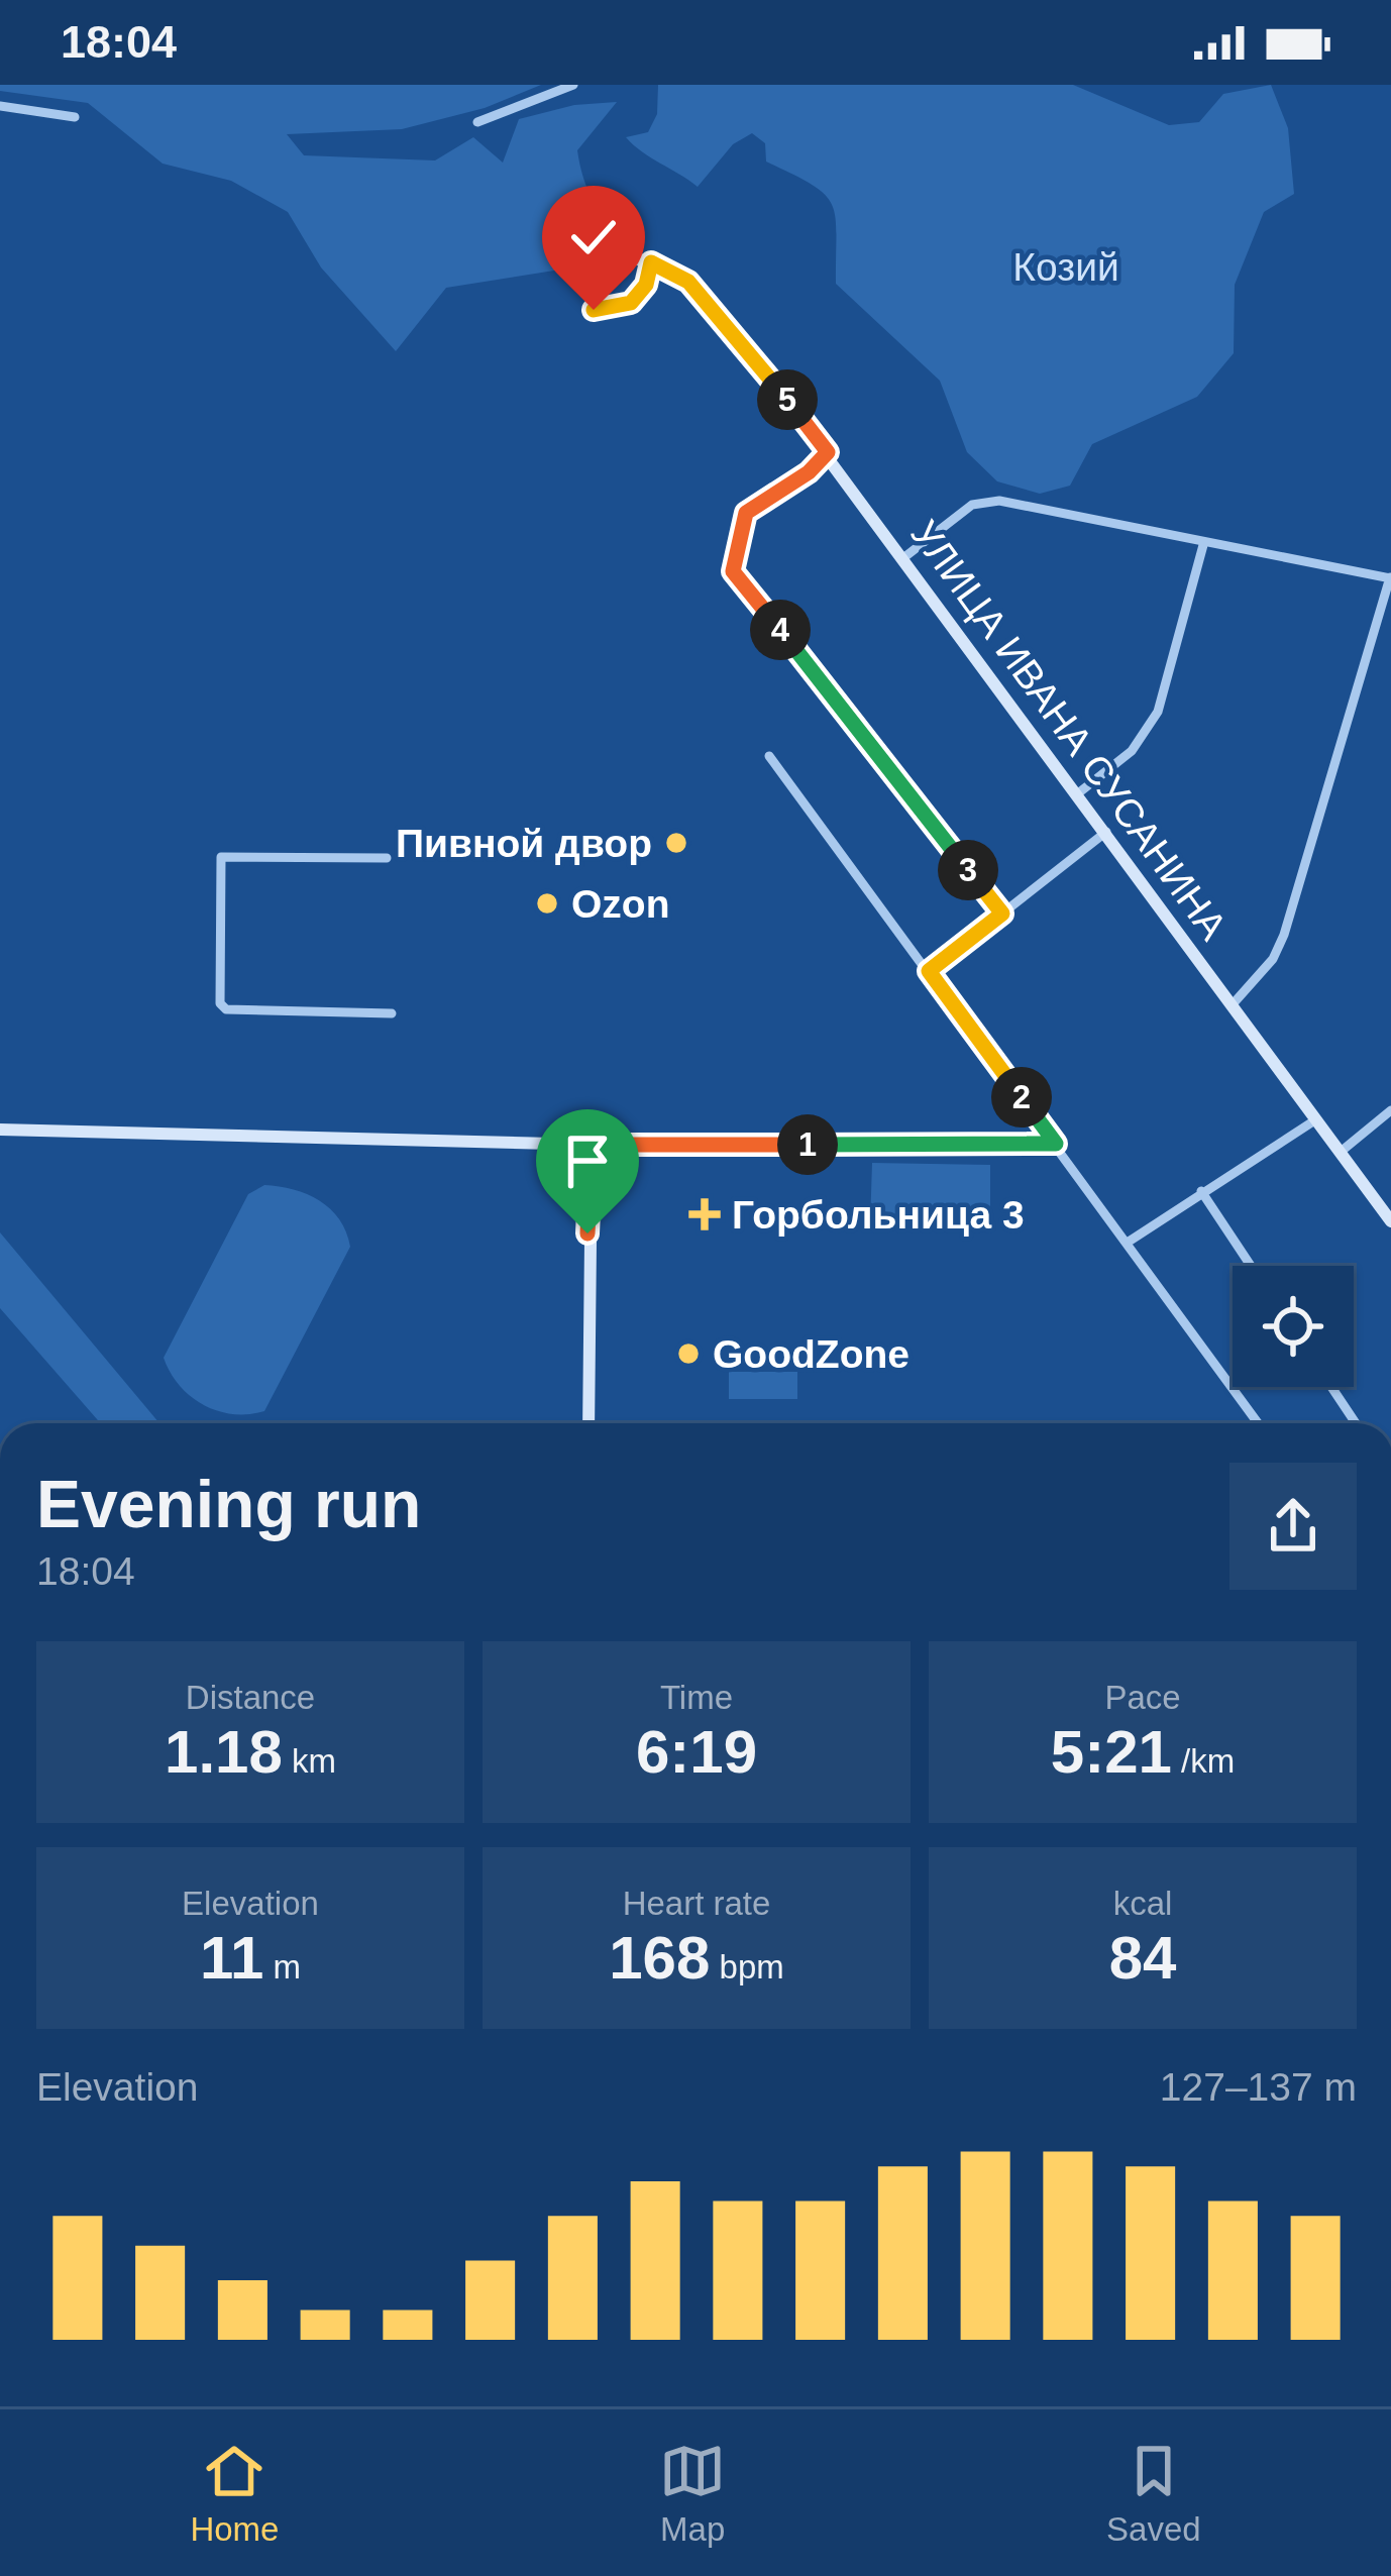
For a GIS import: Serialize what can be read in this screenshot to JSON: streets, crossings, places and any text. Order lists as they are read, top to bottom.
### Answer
{
  "streets": {
    "street": ["УЛИЦА ИВАНА СУСАНИНА"]
  },
  "parks": ["Козий"],
  "places": {
    "other": ["Пивной двор", "Ozon", "GoodZone"],
    "health": ["Горбольница 3"]
  },
  "page": {
    "status": "18:04",
    "pins": [
      "5",
      "4",
      "3",
      "2",
      "1"
    ],
    "heading": ["Evening run", "18:04"],
    "stats": [
      ["Distance", "1.18 km"],
      ["Time", "6:19"],
      ["Pace", "5:21 /km"],
      ["Elevation", "11 m"],
      ["Heart rate", "168 bpm"],
      ["kcal", "84"]
    ],
    "chart": ["Elevation", "127–137 m"],
    "tabs": ["Home", "Map", "Saved"]
  }
}
